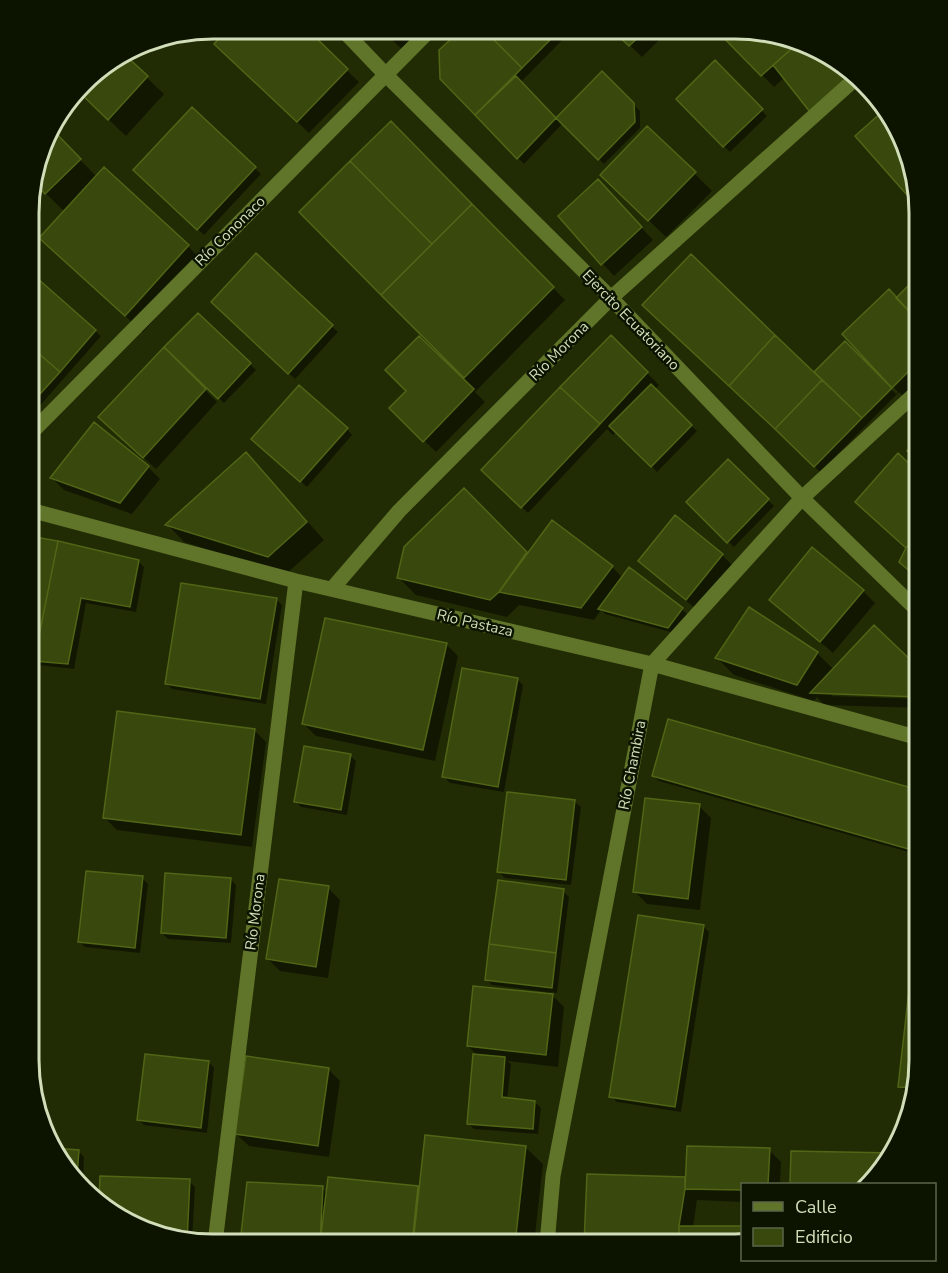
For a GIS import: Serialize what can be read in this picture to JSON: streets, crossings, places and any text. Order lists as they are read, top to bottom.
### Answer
{
  "streets": {
    "street": [
      "Río Cononaco",
      "Ejercito Ecuatoriano",
      "Río Morona",
      "Río Pastaza",
      "Río Chambira"
    ]
  },
  "crossings": [
    ["Río Cononaco", "Ejercito Ecuatoriano"],
    ["Ejercito Ecuatoriano", "Río Morona"],
    ["Río Morona", "Río Pastaza"],
    ["Río Pastaza", "Río Chambira"]
  ],
  "legend": ["Calle", "Edificio"]
}
